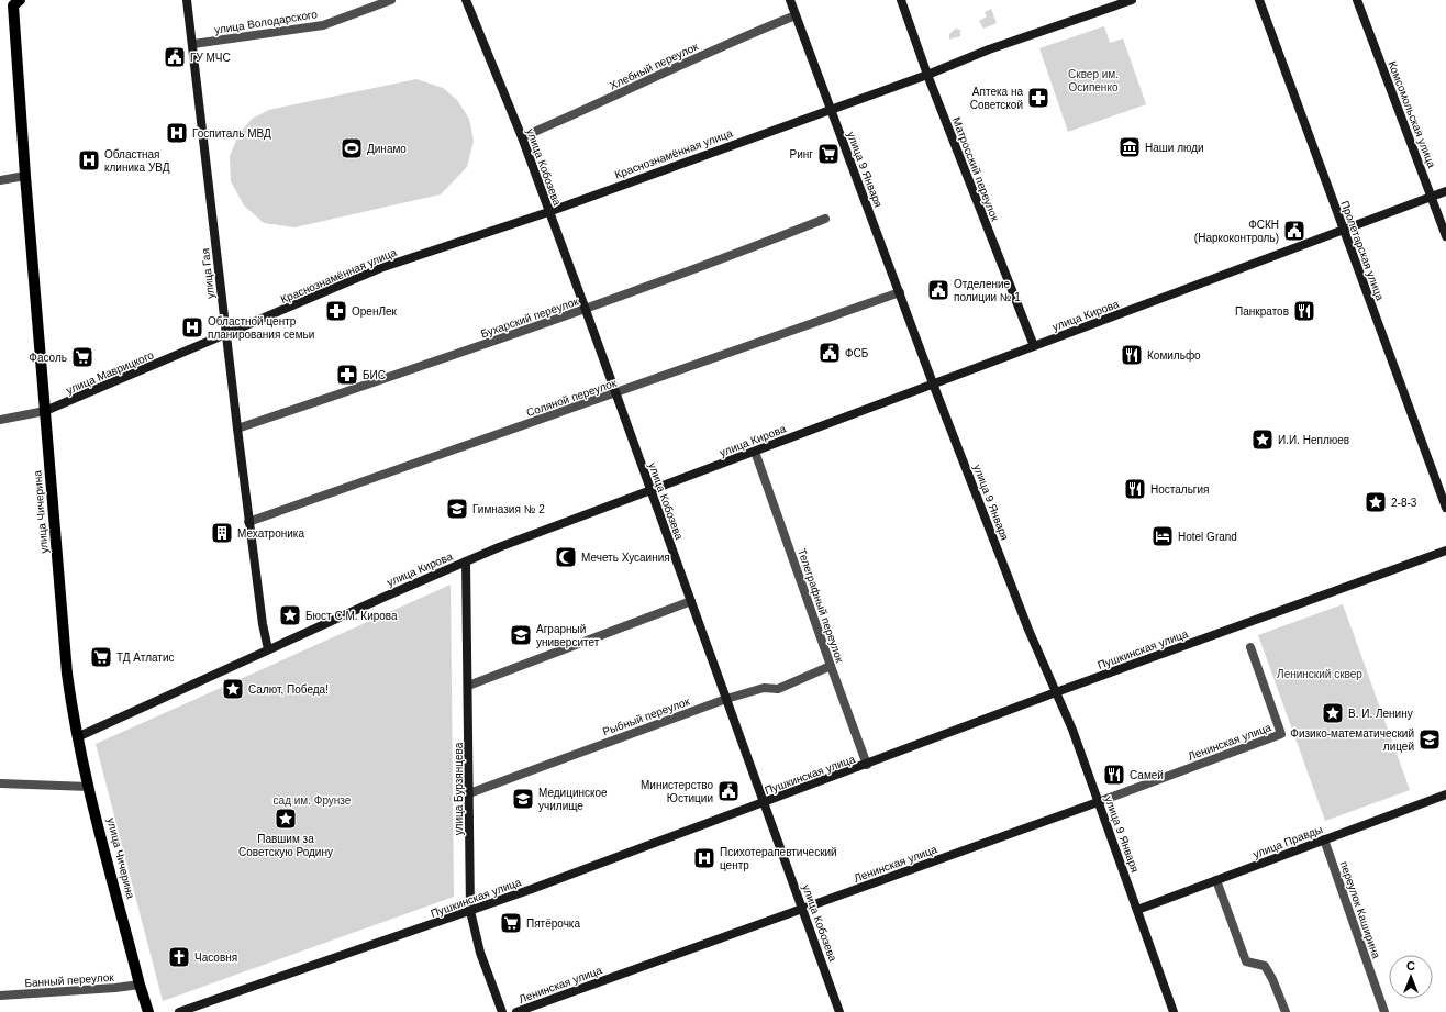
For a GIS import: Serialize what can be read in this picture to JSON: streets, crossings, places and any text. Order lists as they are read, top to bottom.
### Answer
{
  "streets": {
    "main road": [
      "Комсомольская улица",
      "Краснознамённая улица",
      "улица Кобозева",
      "улица 9 Января",
      "Матросский переулок",
      "Пролетарская улица",
      "улица Гая",
      "улица Кирова",
      "улица Маврицкого",
      "улица Чичерина",
      "Пушкинская улица",
      "Ленинская улица",
      "улица Бурзянцева",
      "улица Правды"
    ],
    "street": [
      "улица Володарского",
      "Хлебный переулок",
      "Бухарский переулок",
      "Соляной переулок",
      "Телеграфный переулок",
      "Рыбный переулок",
      "переулок Каширина",
      "Банный переулок"
    ]
  },
  "crossings": [
    ["улица Володарского", "улица Гая"],
    ["Хлебный переулок", "улица Кобозева"],
    ["Хлебный переулок", "улица 9 Января"],
    ["Комсомольская улица", "улица Кирова"],
    ["Краснознамённая улица", "улица Кобозева"],
    ["Краснознамённая улица", "улица 9 Января"],
    ["Краснознамённая улица", "Матросский переулок"],
    ["Краснознамённая улица", "улица Гая"],
    ["Краснознамённая улица", "улица Маврицкого"],
    ["улица Кобозева", "улица Кирова"],
    ["улица Кобозева", "Бухарский переулок"],
    ["улица Кобозева", "Соляной переулок"],
    ["улица Кобозева", "Пушкинская улица"],
    ["улица Кобозева", "Рыбный переулок"],
    ["улица Кобозева", "Ленинская улица"],
    ["улица 9 Января", "улица Кирова"],
    ["улица 9 Января", "Соляной переулок"],
    ["улица 9 Января", "Пушкинская улица"],
    ["улица 9 Января", "Ленинская улица"],
    ["улица 9 Января", "улица Правды"],
    ["Матросский переулок", "улица Кирова"],
    ["Пролетарская улица", "улица Кирова"],
    ["улица Гая", "улица Кирова"],
    ["улица Гая", "Бухарский переулок"],
    ["улица Гая", "улица Маврицкого"],
    ["улица Гая", "Соляной переулок"],
    ["улица Кирова", "улица Чичерина"],
    ["улица Кирова", "Телеграфный переулок"],
    ["улица Кирова", "улица Бурзянцева"],
    ["улица Маврицкого", "улица Чичерина"],
    ["улица Чичерина", "Банный переулок"],
    ["Телеграфный переулок", "Пушкинская улица"],
    ["Телеграфный переулок", "Рыбный переулок"],
    ["Пушкинская улица", "улица Бурзянцева"],
    ["Рыбный переулок", "улица Бурзянцева"],
    ["улица Правды", "переулок Каширина"]
  ],
  "parks": ["Сквер им. Осипенко", "Ленинский сквер", "сад им. Фрунзе"],
  "places": {
    "public building": [
      "ГУ МЧС",
      "ФСКН (Наркоконтроль)",
      "Отделение полиции № 1",
      "ФСБ",
      "Министерство Юстиции"
    ],
    "pharmacy": ["Аптека на Советской", "ОренЛек", "БИС"],
    "hospital": [
      "Госпиталь МВД",
      "Областная клиника УВД",
      "Областной центр планирования семьи",
      "Психотерапевтический центр"
    ],
    "museum": ["Наши люди"],
    "sports": ["Динамо"],
    "supermarket": [
      "Ринг",
      "Фасоль",
      "ТД Атлатис",
      "Пятёрочка"
    ],
    "restaurant": [
      "Панкратов",
      "Комильфо",
      "Ностальгия",
      "Самей"
    ],
    "place": [
      "И.И. Неплюев",
      "2-8-3",
      "Бюст С.М. Кирова",
      "Салют, Победа!",
      "В. И. Ленину",
      "Павшим за Советскую Родину"
    ],
    "school or university": [
      "Гимназия № 2",
      "Аграрный университет",
      "Физико-математический лицей",
      "Медицинское училище"
    ],
    "building": ["Мехатроника"],
    "hotel": ["Hotel Grand"],
    "mosque": ["Мечеть Хусаиния"],
    "church": ["Часовня"]
  },
  "north": "top"
}
